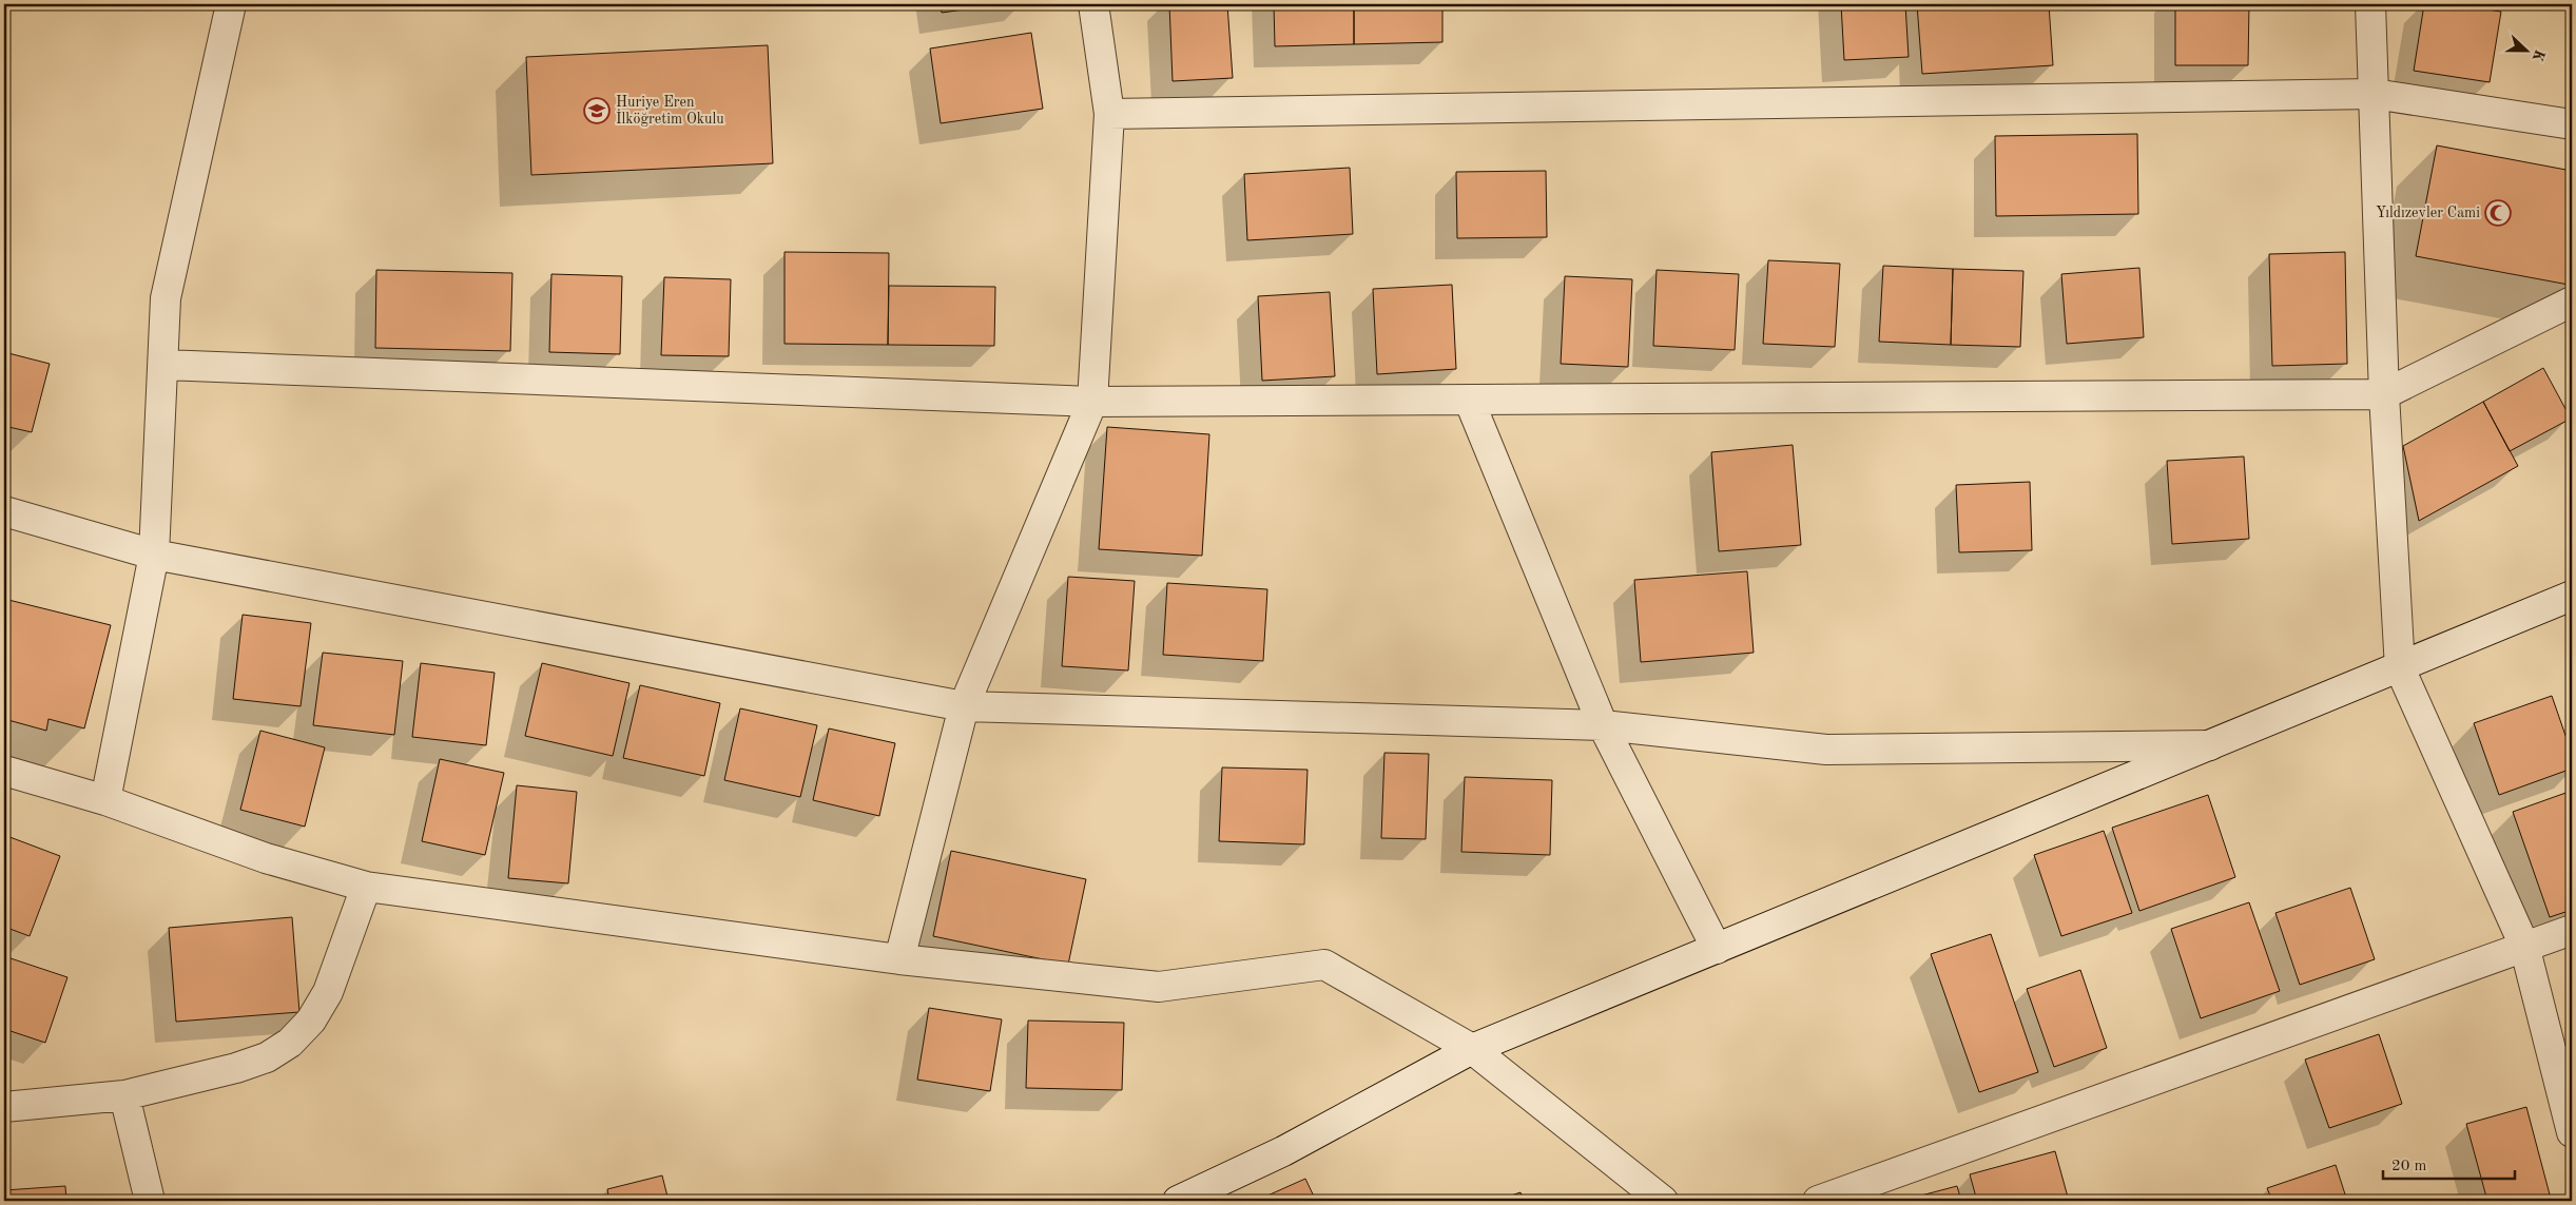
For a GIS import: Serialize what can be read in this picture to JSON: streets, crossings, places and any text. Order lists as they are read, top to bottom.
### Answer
{
  "places": {
    "school or university": ["Huriye Eren İlköğretim Okulu"],
    "mosque": ["Yıldızevler Cami"]
  },
  "scale_bar": "20 m",
  "north": "right"
}
